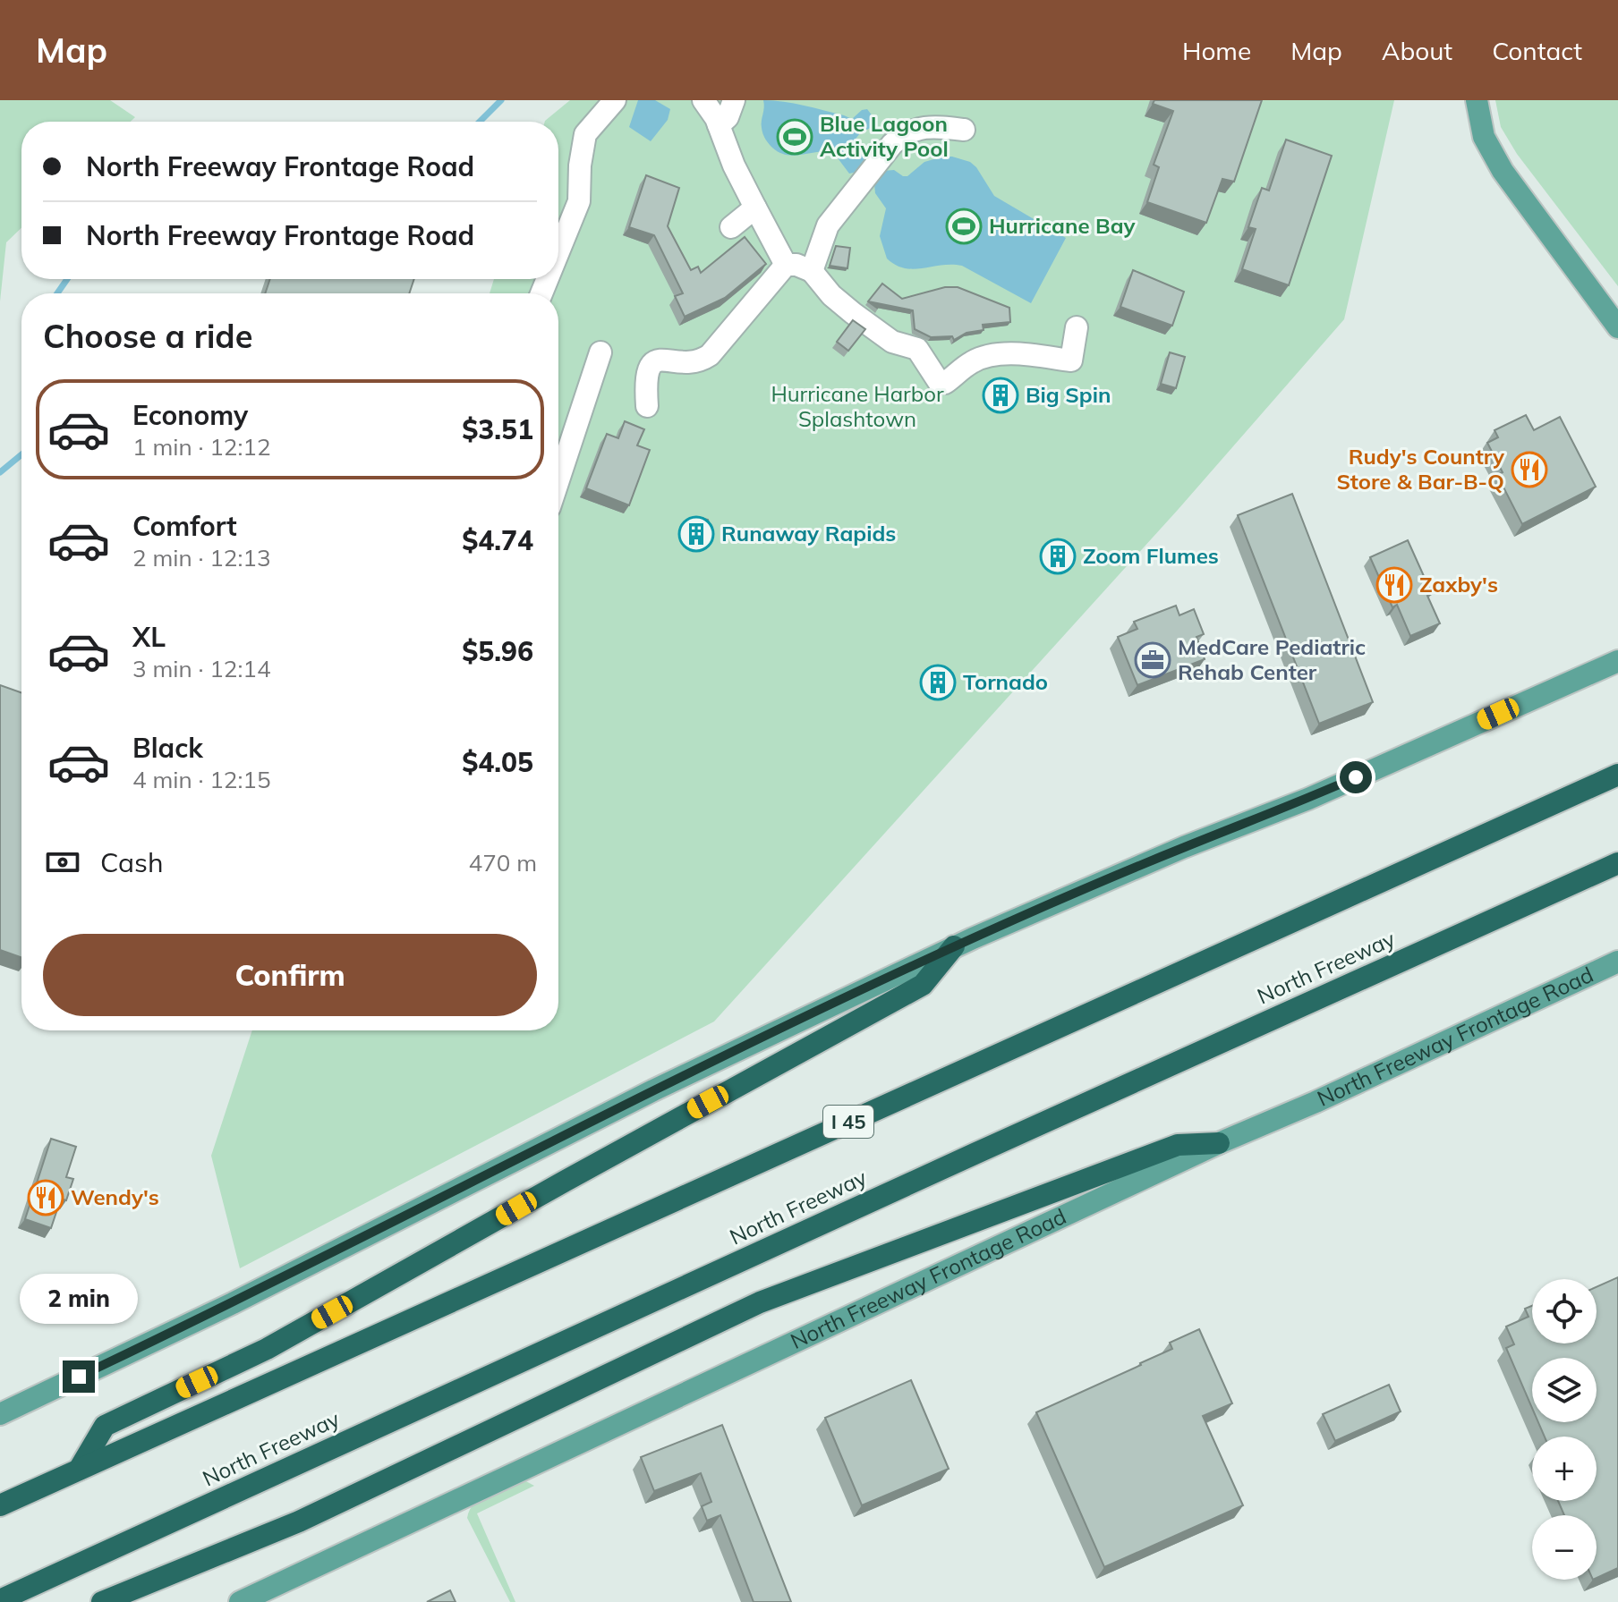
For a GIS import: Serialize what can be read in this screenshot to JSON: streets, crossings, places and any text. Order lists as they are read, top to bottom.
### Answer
{
  "streets": {
    "highway": ["North Freeway", "I 45"],
    "main road": ["North Freeway Frontage Road"]
  },
  "parks": ["Hurricane Harbor Splashtown"],
  "places": {
    "sports": ["Blue Lagoon Activity Pool", "Hurricane Bay"],
    "building": [
      "Big Spin",
      "Runaway Rapids",
      "Zoom Flumes",
      "Tornado"
    ],
    "restaurant": ["Rudy's Country Store & Bar-B-Q", "Zaxby's", "Wendy's"],
    "office": ["MedCare Pediatric Rehab Center"]
  },
  "page": {
    "header": "Map",
    "nav": [
      "Home",
      "Map",
      "About",
      "Contact"
    ],
    "banner": ["North Freeway Frontage Road", "North Freeway Frontage Road"],
    "heading": "Choose a ride",
    "list": [
      {
        "name": "Economy",
        "note": "1 min · 12:12",
        "value": "$3.51"
      },
      {
        "name": "Comfort",
        "note": "2 min · 12:13",
        "value": "$4.74"
      },
      {
        "name": "XL",
        "note": "3 min · 12:14",
        "value": "$5.96"
      },
      {
        "name": "Black",
        "note": "4 min · 12:15",
        "value": "$4.05"
      }
    ],
    "pay": ["Cash", "470 m"],
    "buttons": "Confirm",
    "bubble": "2 min",
    "map_buttons": ["+", "−"]
  }
}
